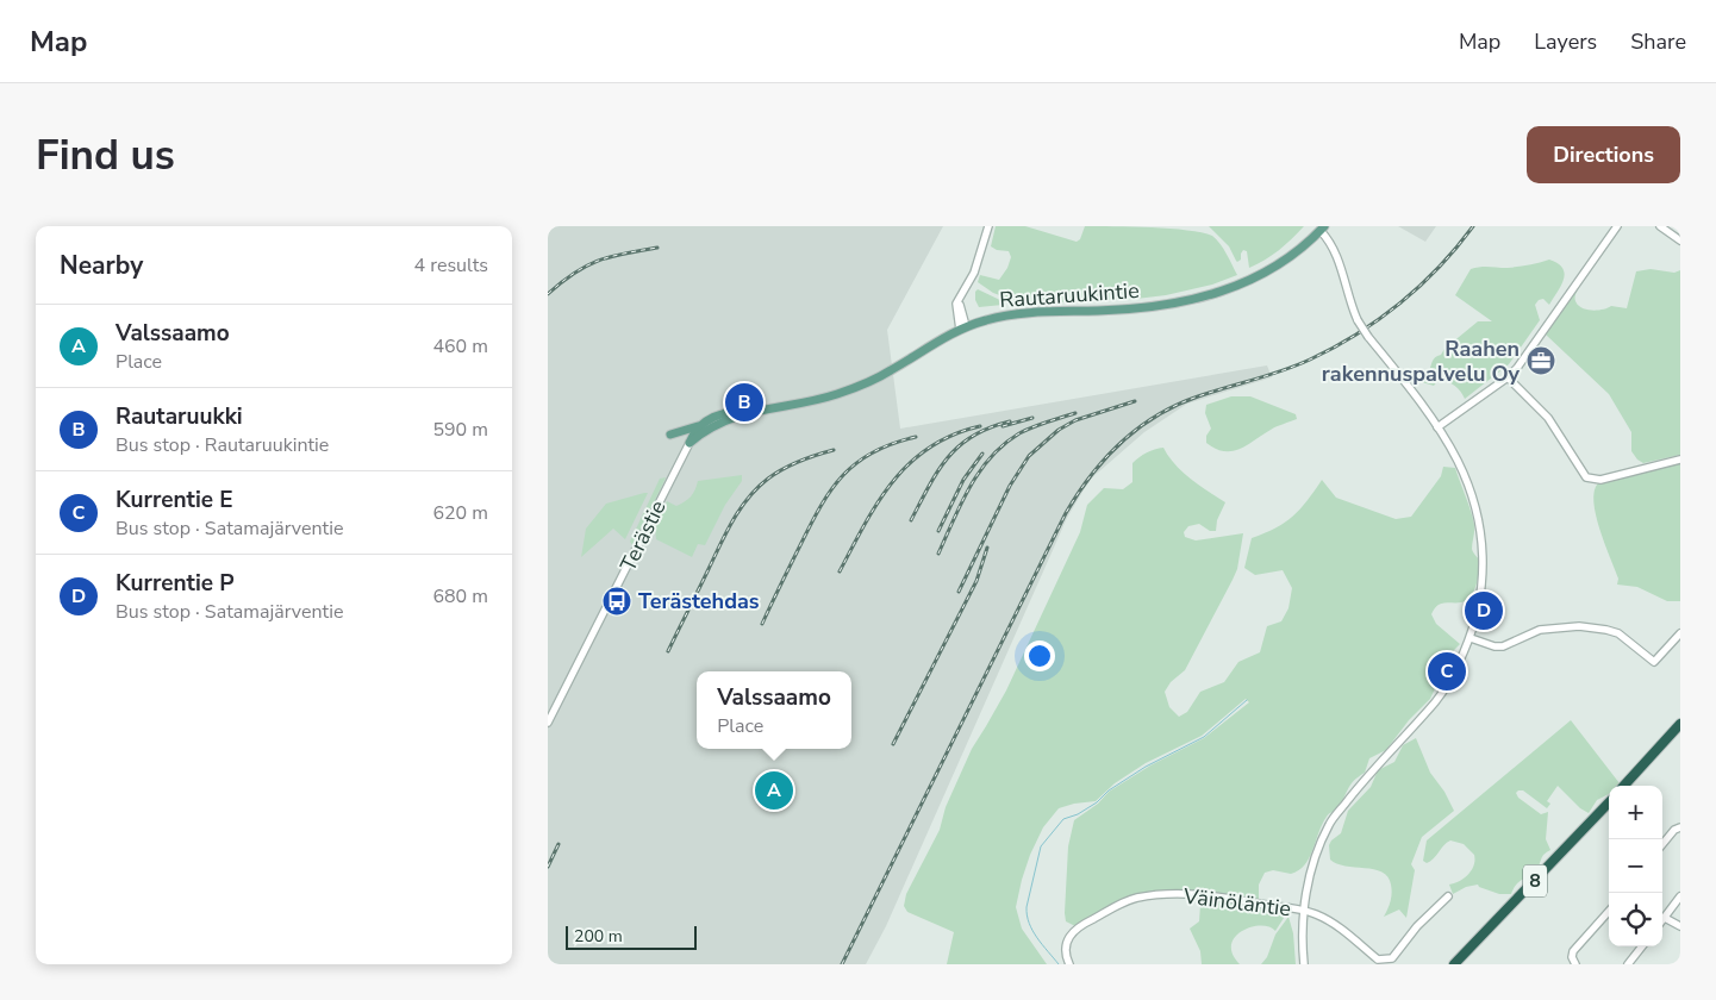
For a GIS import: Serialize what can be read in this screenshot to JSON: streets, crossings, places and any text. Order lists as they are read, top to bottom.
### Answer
{
  "streets": {
    "highway": ["8"],
    "main road": ["Rautaruukintie"],
    "street": ["Terästie", "Väinöläntie"]
  },
  "crossings": [
    ["Rautaruukintie", "Terästie"]
  ],
  "places": {
    "office": ["Raahen rakennuspalvelu Oy"],
    "bus stop": ["Terästehdas"]
  },
  "scale_bar": "200 m",
  "page": {
    "header": "Map",
    "nav": ["Map", "Layers", "Share"],
    "buttons": "Directions",
    "title": "Find us",
    "heading": ["Nearby", "4 results"],
    "list": [
      {
        "mark": "A",
        "name": "Valssaamo",
        "note": "Place",
        "value": "460 m"
      },
      {
        "mark": "B",
        "name": "Rautaruukki",
        "note": "Bus stop · Rautaruukintie",
        "value": "590 m"
      },
      {
        "mark": "C",
        "name": "Kurrentie E",
        "note": "Bus stop · Satamajärventie",
        "value": "620 m"
      },
      {
        "mark": "D",
        "name": "Kurrentie P",
        "note": "Bus stop · Satamajärventie",
        "value": "680 m"
      }
    ],
    "pins": [
      "B",
      "D",
      "C",
      "A"
    ],
    "popup": ["Valssaamo", "Place"],
    "map_buttons": ["+", "−"],
    "scale": "200 m"
  }
}
